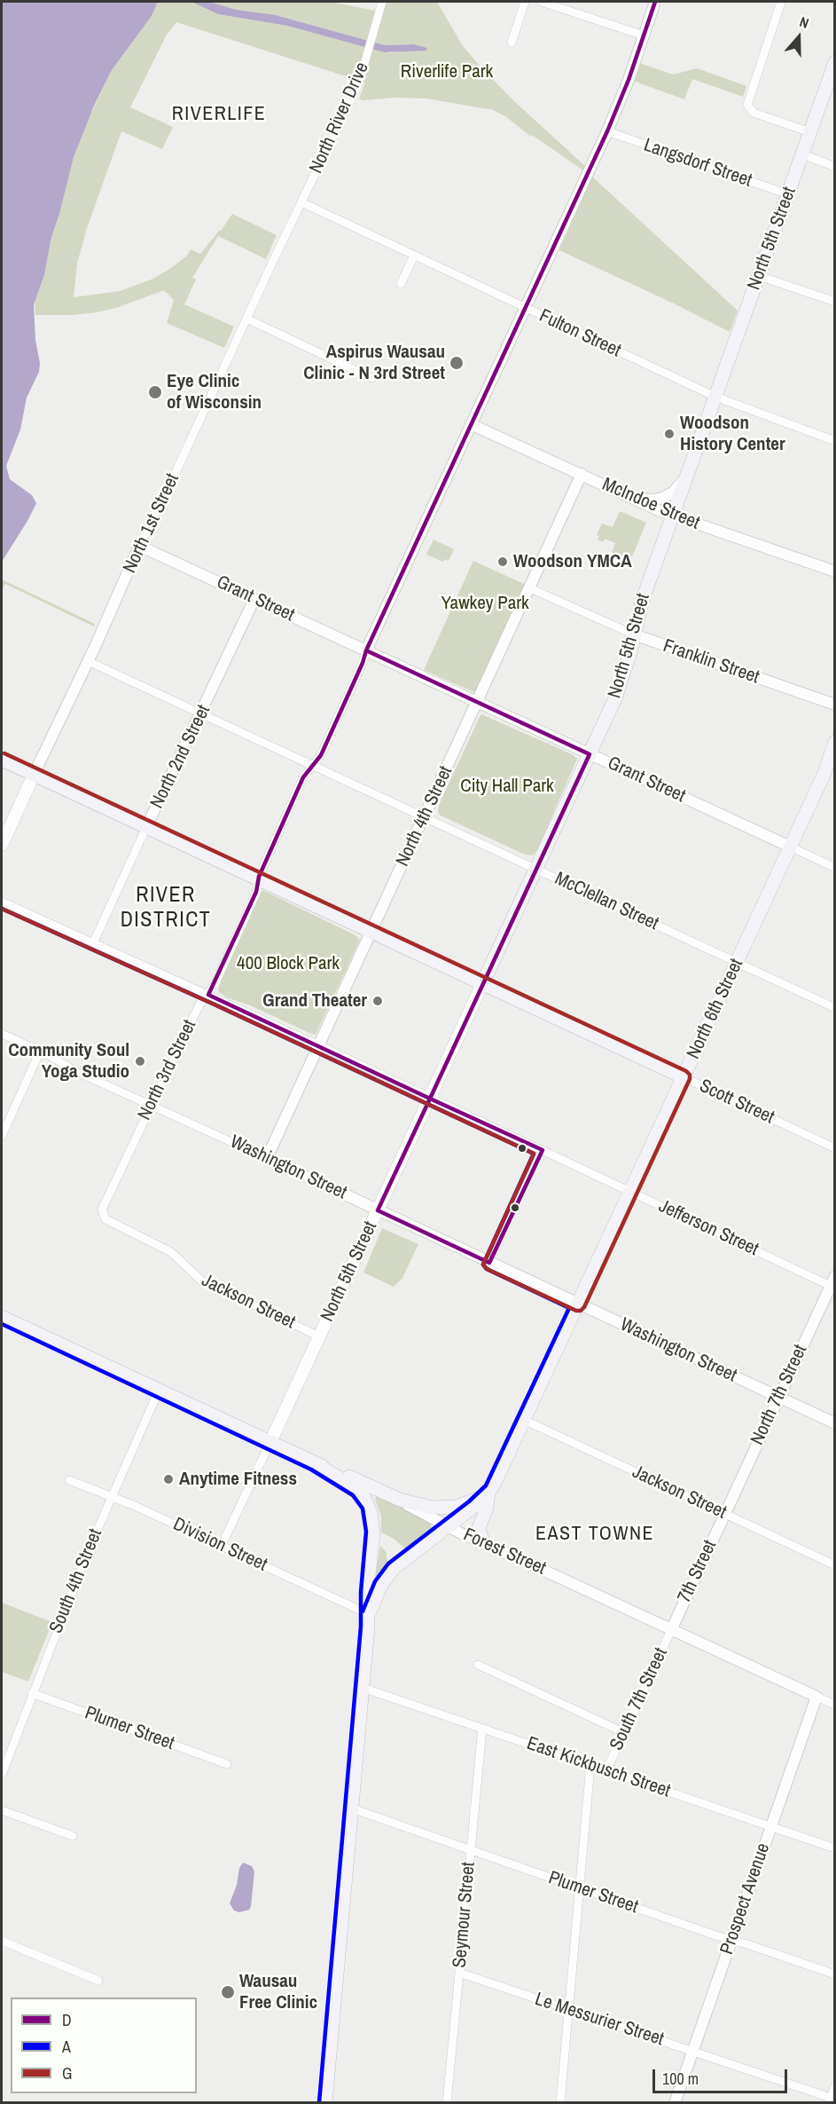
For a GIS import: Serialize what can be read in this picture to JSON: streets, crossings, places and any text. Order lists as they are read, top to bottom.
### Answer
{
  "streets": {
    "main road": [
      "North 5th Street",
      "North 1st Street",
      "North 6th Street",
      "Scott Street",
      "Forest Street"
    ],
    "street": [
      "North River Drive",
      "Langsdorf Street",
      "Fulton Street",
      "McIndoe Street",
      "Grant Street",
      "Franklin Street",
      "North 2nd Street",
      "North 4th Street",
      "McClellan Street",
      "North 3rd Street",
      "Washington Street",
      "Jefferson Street",
      "Jackson Street",
      "North 7th Street",
      "Division Street",
      "7th Street",
      "South 4th Street",
      "South 7th Street",
      "Plumer Street",
      "East Kickbusch Street",
      "Prospect Avenue",
      "Seymour Street",
      "Le Messurier Street"
    ]
  },
  "crossings": [
    ["North River Drive", "Fulton Street"],
    ["North River Drive", "North 1st Street"],
    ["Langsdorf Street", "North 5th Street"],
    ["Langsdorf Street", "North 3rd Street"],
    ["North 5th Street", "Fulton Street"],
    ["North 5th Street", "McIndoe Street"],
    ["North 5th Street", "Grant Street"],
    ["North 5th Street", "Franklin Street"],
    ["North 5th Street", "McClellan Street"],
    ["North 5th Street", "Scott Street"],
    ["North 5th Street", "Washington Street"],
    ["North 5th Street", "Jefferson Street"],
    ["North 5th Street", "Jackson Street"],
    ["North 5th Street", "Forest Street"],
    ["Fulton Street", "North 1st Street"],
    ["Fulton Street", "North 3rd Street"],
    ["McIndoe Street", "North 4th Street"],
    ["McIndoe Street", "North 3rd Street"],
    ["North 1st Street", "Grant Street"],
    ["North 1st Street", "McClellan Street"],
    ["North 1st Street", "Scott Street"],
    ["Grant Street", "North 2nd Street"],
    ["Grant Street", "North 4th Street"],
    ["Grant Street", "North 6th Street"],
    ["Grant Street", "North 3rd Street"],
    ["Franklin Street", "North 4th Street"],
    ["North 2nd Street", "McClellan Street"],
    ["North 2nd Street", "Scott Street"],
    ["North 2nd Street", "Jefferson Street"],
    ["North 4th Street", "McClellan Street"],
    ["North 4th Street", "Scott Street"],
    ["North 4th Street", "Washington Street"],
    ["North 4th Street", "Jefferson Street"],
    ["McClellan Street", "North 6th Street"],
    ["McClellan Street", "North 3rd Street"],
    ["North 6th Street", "Scott Street"],
    ["North 6th Street", "Washington Street"],
    ["North 6th Street", "Jefferson Street"],
    ["North 6th Street", "Jackson Street"],
    ["North 6th Street", "Division Street"],
    ["North 6th Street", "Forest Street"],
    ["North 3rd Street", "Scott Street"],
    ["North 3rd Street", "Washington Street"],
    ["North 3rd Street", "Jefferson Street"],
    ["North 3rd Street", "Jackson Street"],
    ["Washington Street", "North 7th Street"],
    ["Jefferson Street", "North 7th Street"],
    ["Jackson Street", "North 7th Street"],
    ["Jackson Street", "7th Street"],
    ["North 7th Street", "7th Street"],
    ["Division Street", "South 4th Street"],
    ["Forest Street", "7th Street"],
    ["Forest Street", "South 4th Street"],
    ["Forest Street", "South 7th Street"],
    ["Forest Street", "Prospect Avenue"],
    ["7th Street", "South 7th Street"],
    ["South 4th Street", "Plumer Street"],
    ["South 7th Street", "East Kickbusch Street"],
    ["Plumer Street", "Prospect Avenue"],
    ["Plumer Street", "Seymour Street"],
    ["East Kickbusch Street", "Prospect Avenue"],
    ["East Kickbusch Street", "Seymour Street"],
    ["Prospect Avenue", "Le Messurier Street"],
    ["Seymour Street", "Le Messurier Street"]
  ],
  "districts": ["RIVERLIFE", "RIVER DISTRICT", "EAST TOWNE"],
  "parks": [
    "Riverlife Park",
    "Yawkey Park",
    "City Hall Park",
    "400 Block Park"
  ],
  "places": [
    "Aspirus Wausau Clinic - N 3rd Street",
    "Eye Clinic of Wisconsin",
    "Woodson History Center",
    "Woodson YMCA",
    "Grand Theater",
    "Community Soul Yoga Studio",
    "Anytime Fitness",
    "Wausau Free Clinic"
  ],
  "lines": ["transit line D", "transit line G", "transit line A"],
  "legend": ["D", "A", "G"],
  "scale_bar": "100 m",
  "north": "top"
}
